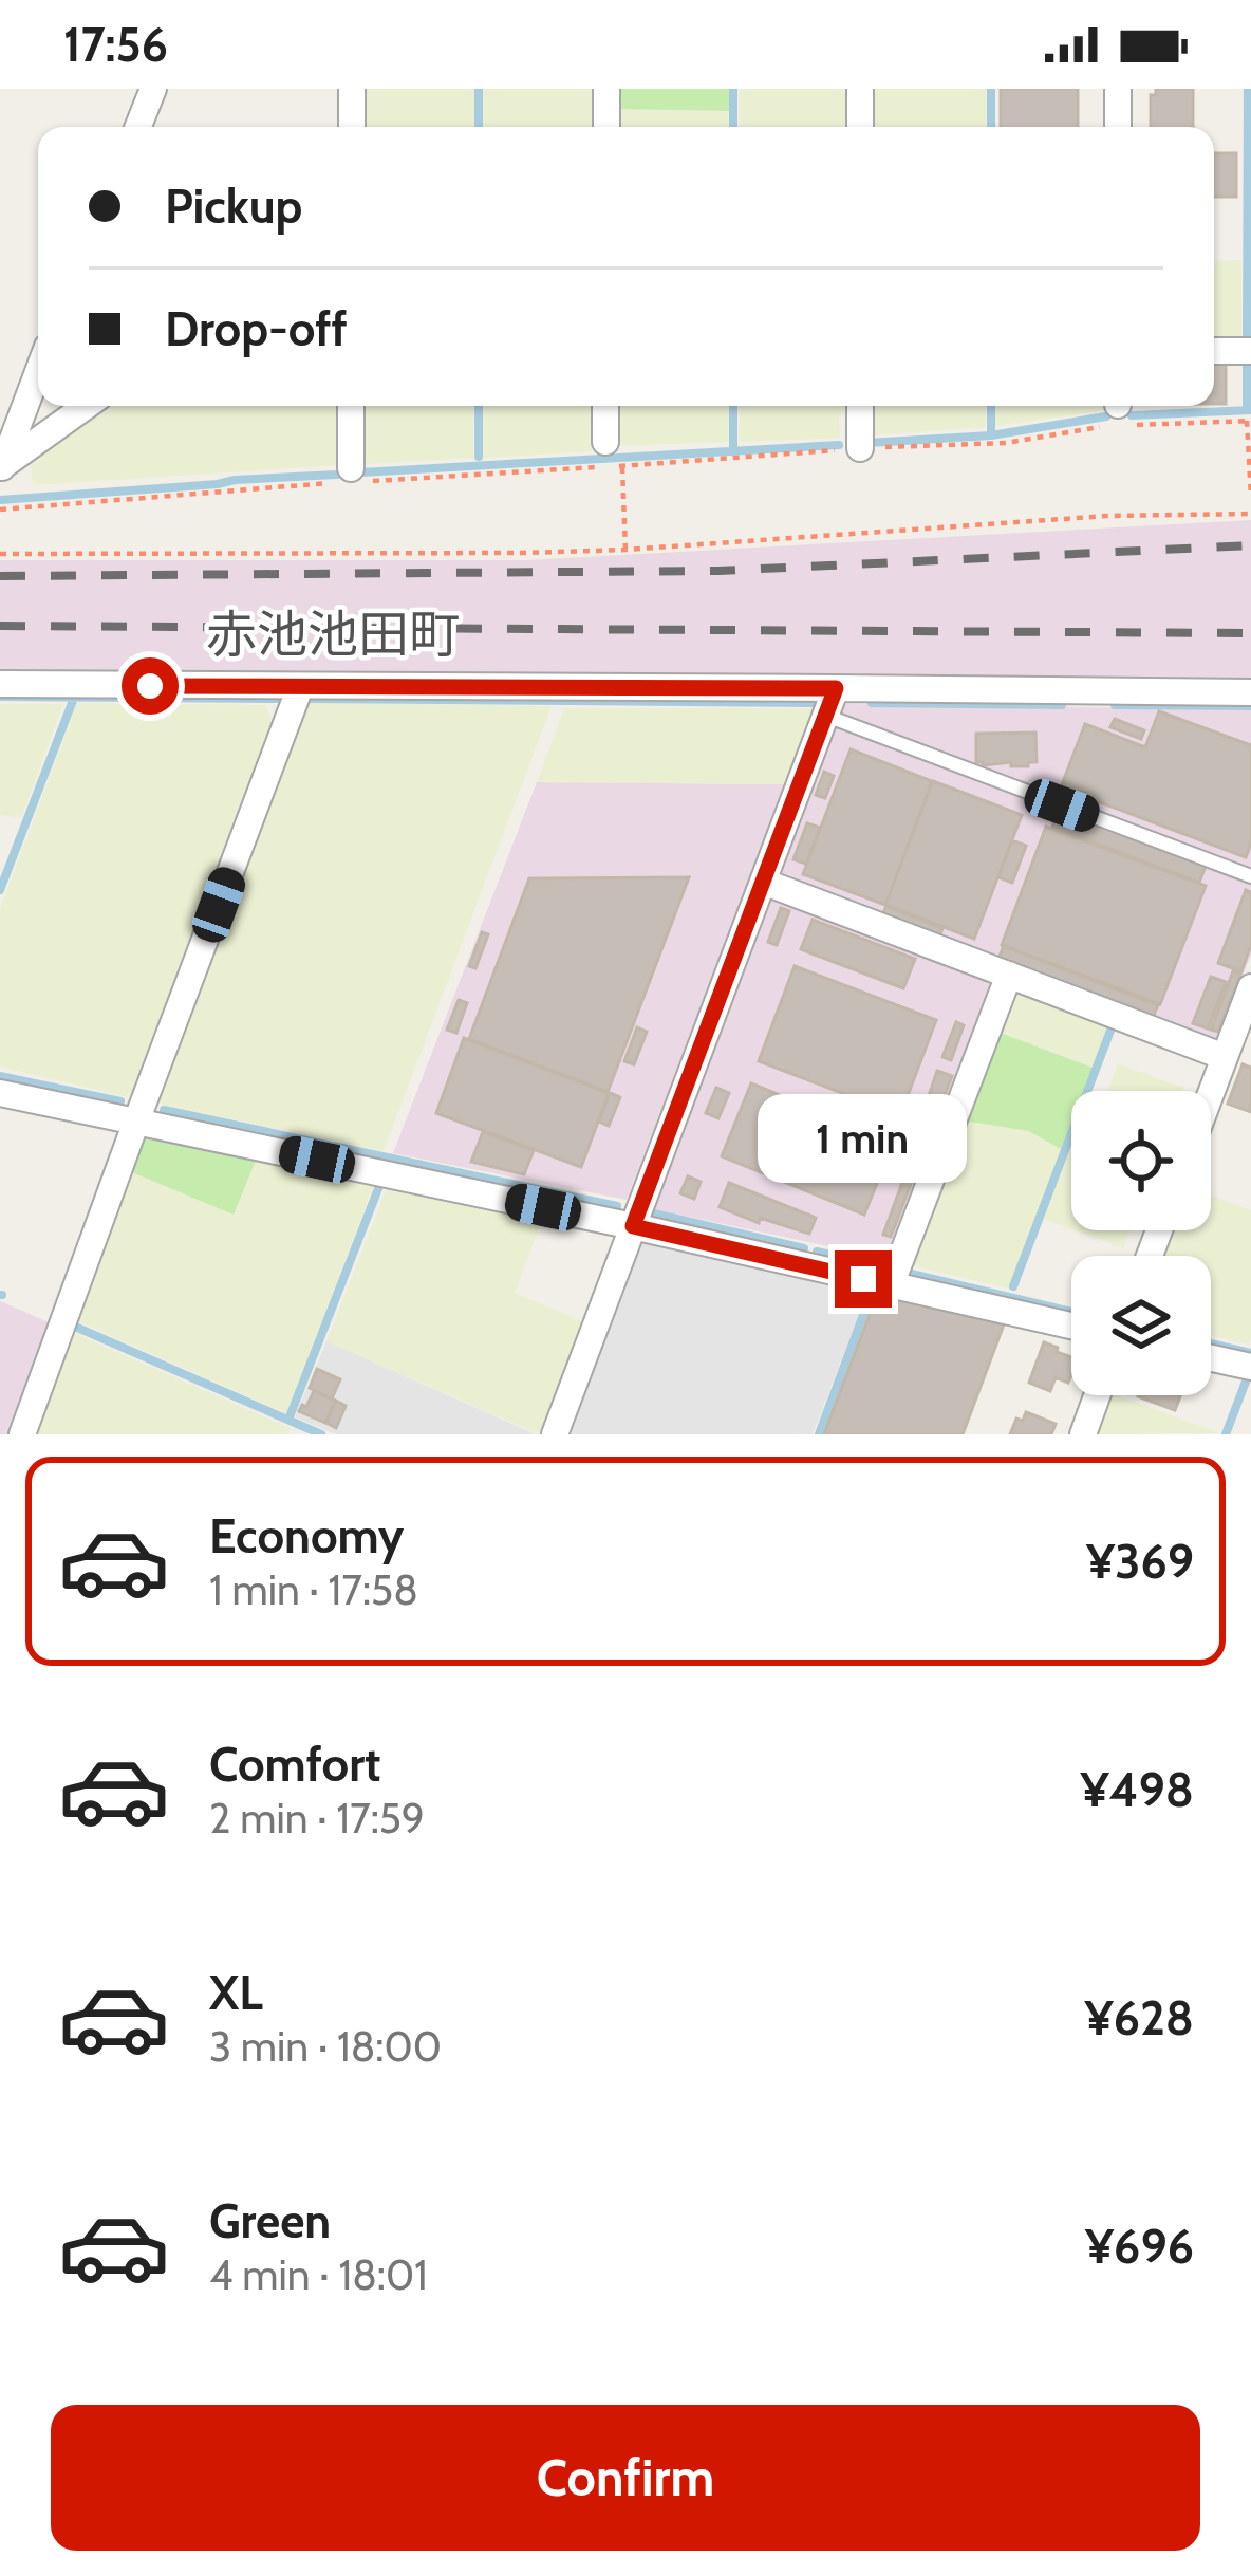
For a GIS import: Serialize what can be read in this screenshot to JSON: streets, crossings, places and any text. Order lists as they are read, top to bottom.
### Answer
{
  "districts": ["赤池池田町"],
  "page": {
    "status": "17:56",
    "banner": ["Pickup", "Drop-off"],
    "bubble": "1 min",
    "list": [
      {
        "name": "Economy",
        "note": "1 min · 17:58",
        "value": "¥369"
      },
      {
        "name": "Comfort",
        "note": "2 min · 17:59",
        "value": "¥498"
      },
      {
        "name": "XL",
        "note": "3 min · 18:00",
        "value": "¥628"
      },
      {
        "name": "Green",
        "note": "4 min · 18:01",
        "value": "¥696"
      }
    ],
    "buttons": "Confirm"
  }
}
